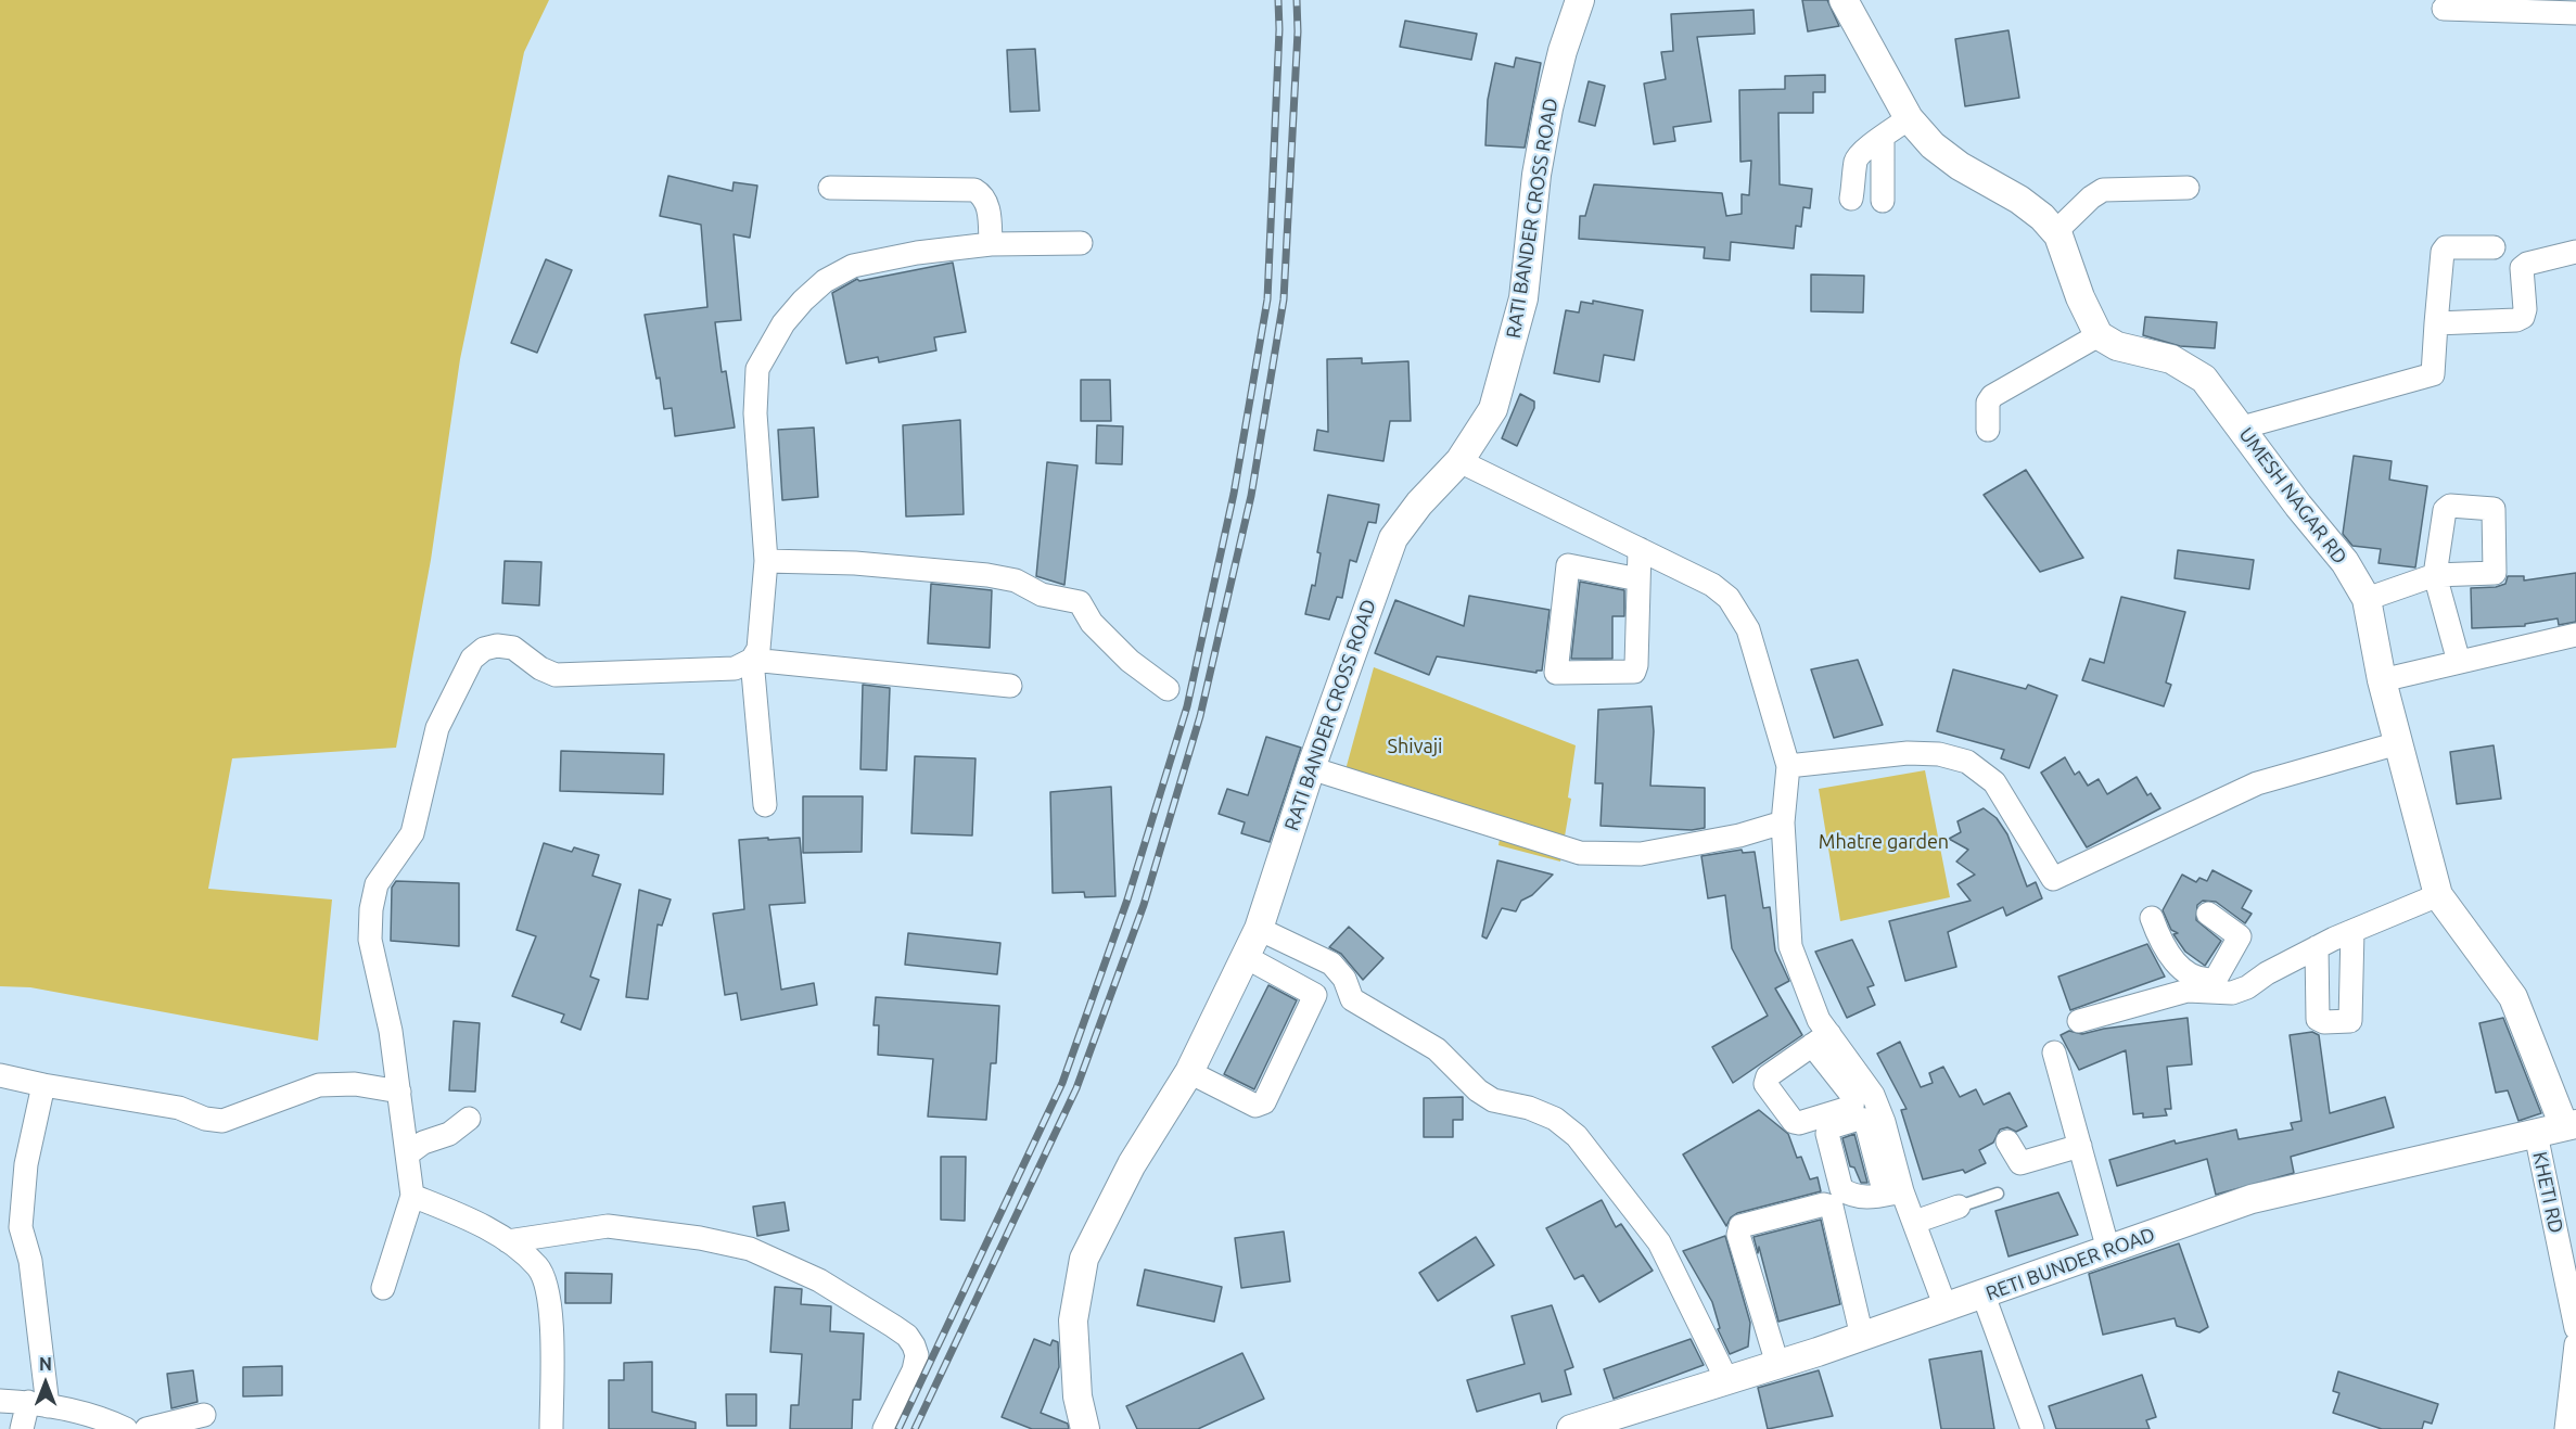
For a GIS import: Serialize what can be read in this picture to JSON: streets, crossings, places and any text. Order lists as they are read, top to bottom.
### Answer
{
  "streets": {
    "street": [
      "RATI BANDER CROSS ROAD",
      "UMESH NAGAR RD",
      "KHETI RD",
      "RETI BUNDER ROAD"
    ]
  },
  "crossings": [
    ["UMESH NAGAR RD", "RETI BUNDER ROAD"],
    ["KHETI RD", "RETI BUNDER ROAD"]
  ],
  "parks": ["Shivaji", "Mhatre garden"],
  "north": "top"
}
